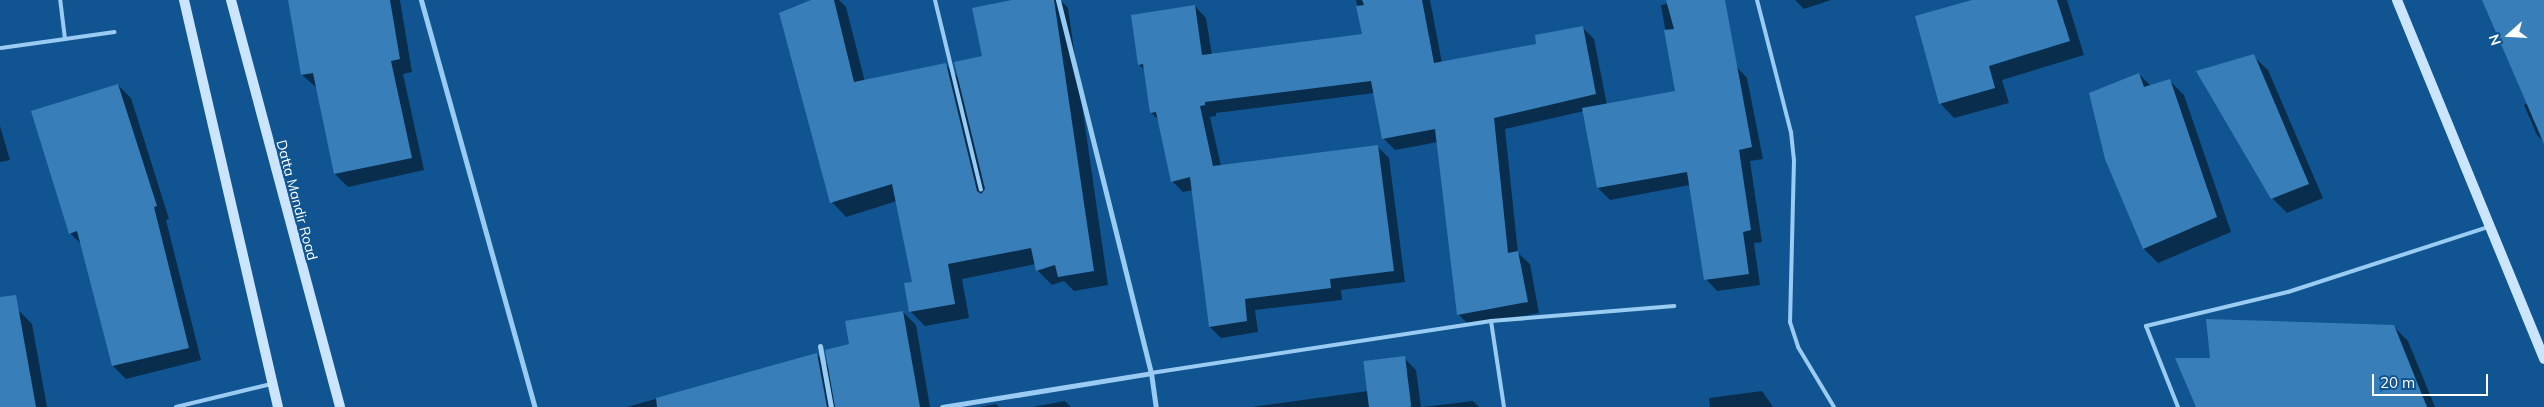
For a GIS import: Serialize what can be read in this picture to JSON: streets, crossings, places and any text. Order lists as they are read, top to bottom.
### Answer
{
  "streets": {
    "street": ["Datta Mandir Road"]
  },
  "scale_bar": "20 m",
  "north": "left"
}
